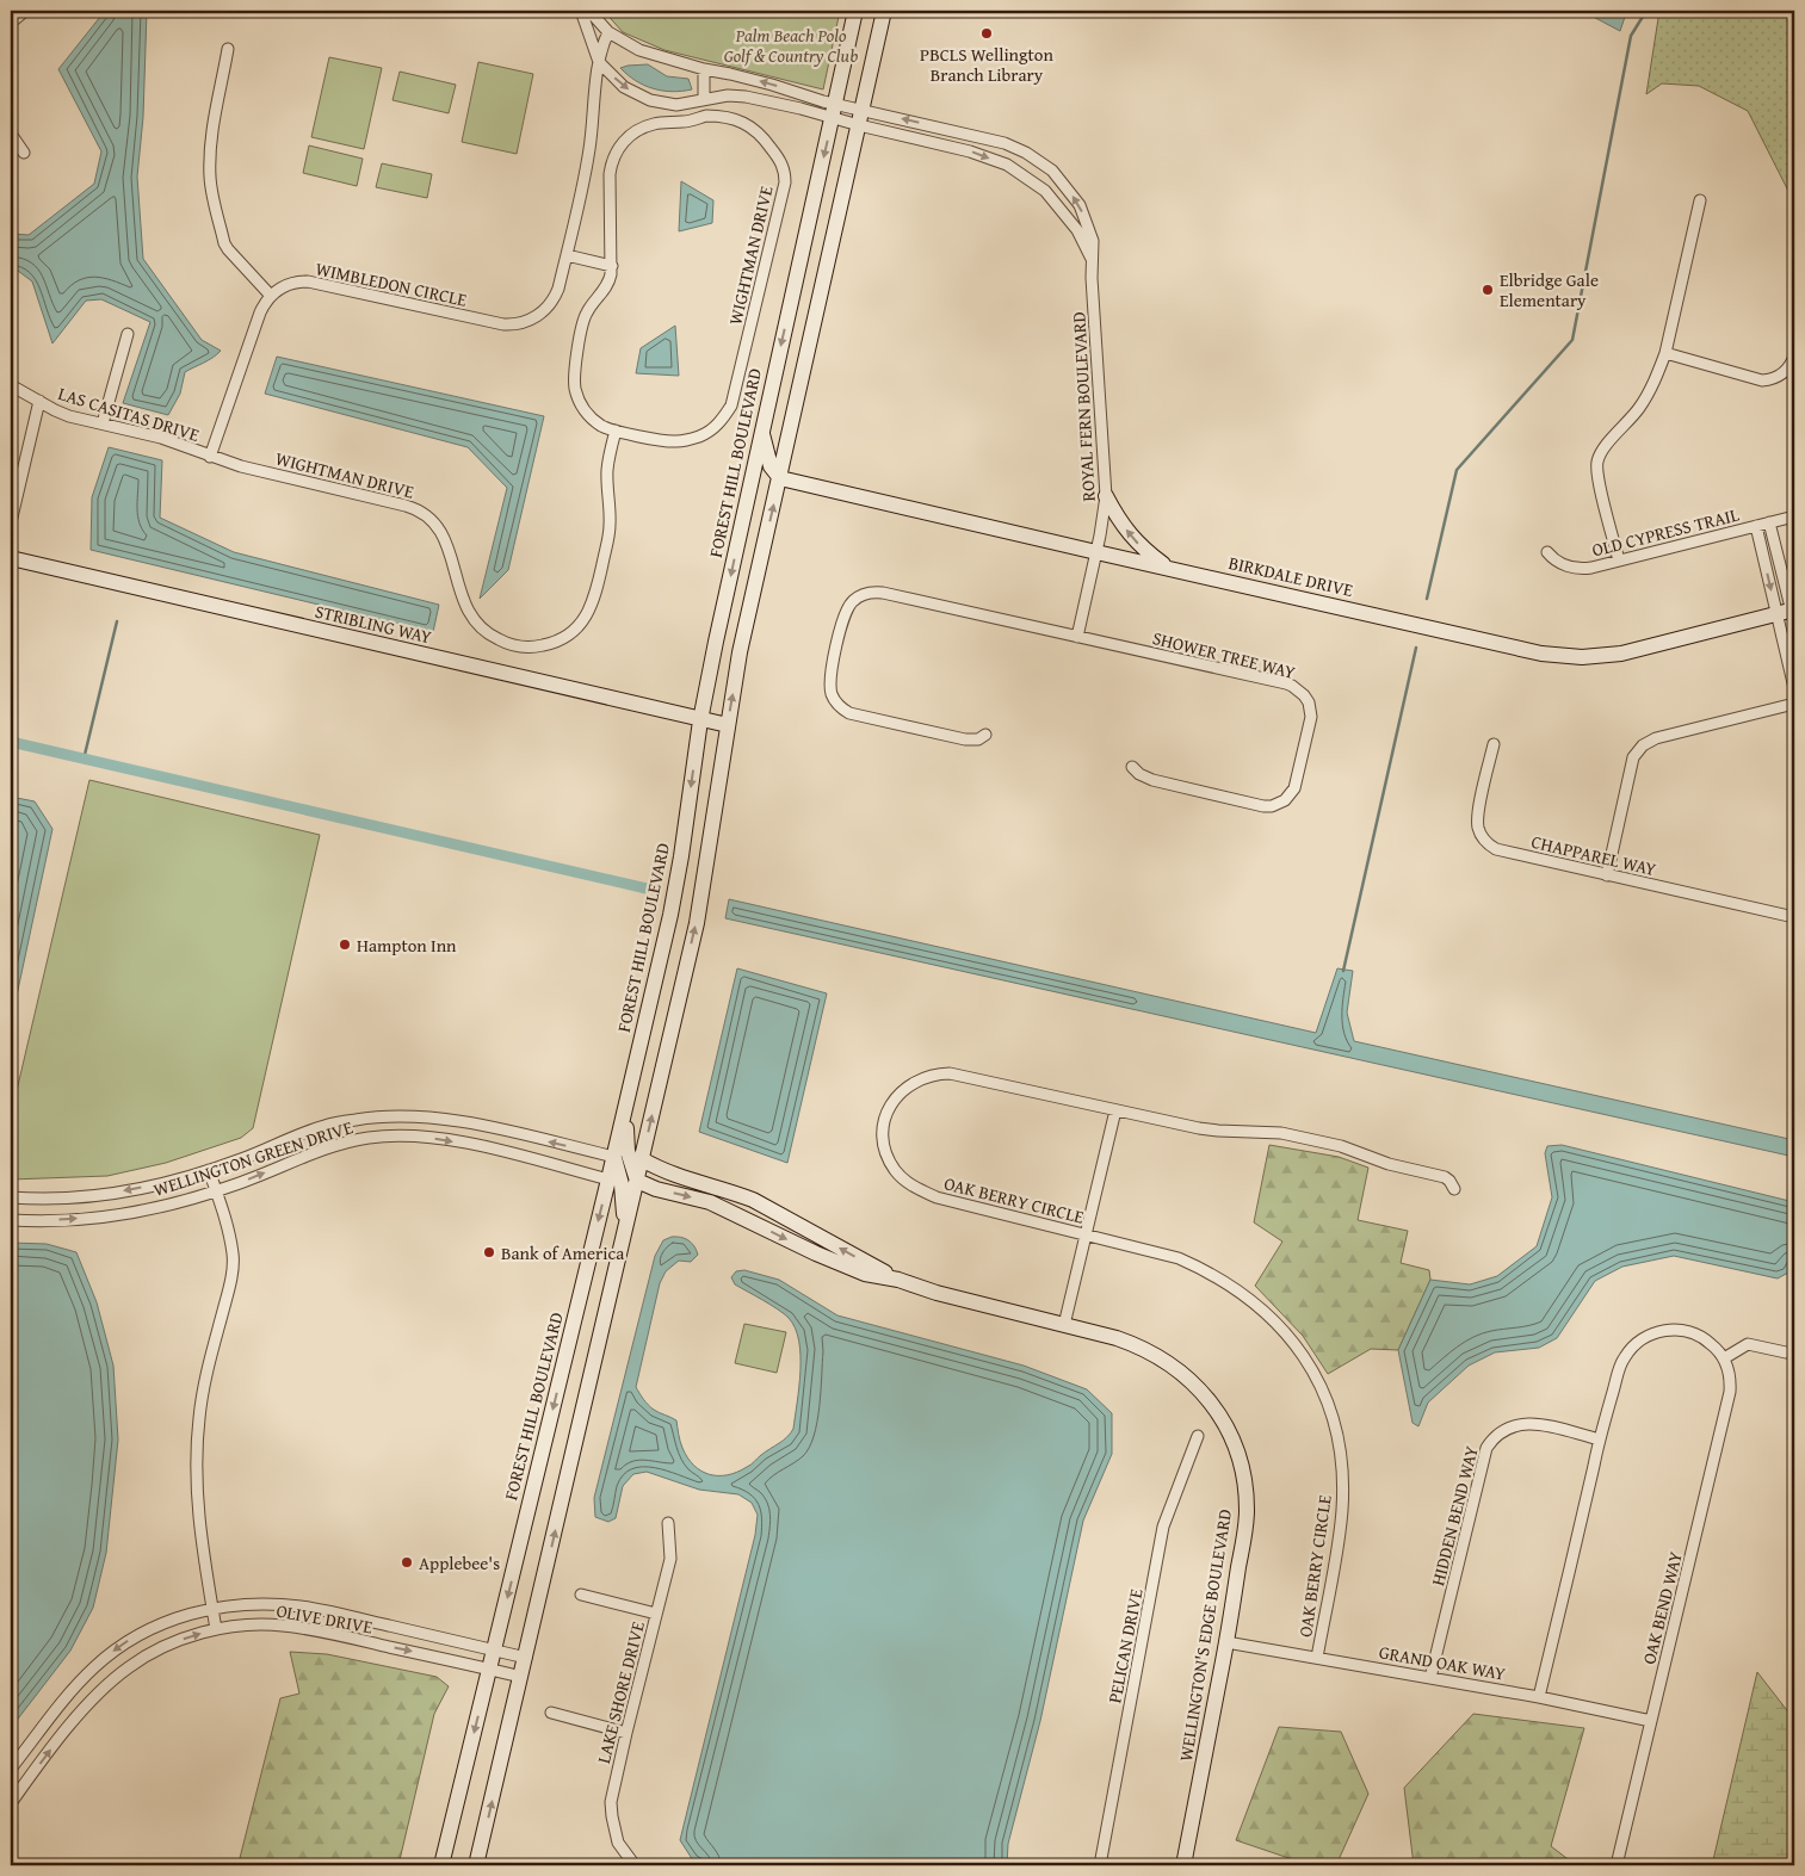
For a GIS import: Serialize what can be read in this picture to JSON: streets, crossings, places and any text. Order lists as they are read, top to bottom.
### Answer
{
  "streets": {
    "main road": [
      "FOREST HILL BOULEVARD",
      "BIRKDALE DRIVE",
      "STRIBLING WAY",
      "WELLINGTON'S EDGE BOULEVARD"
    ],
    "street": [
      "WIGHTMAN DRIVE",
      "WIMBLEDON CIRCLE",
      "ROYAL FERN BOULEVARD",
      "LAS CASITAS DRIVE",
      "OLD CYPRESS TRAIL",
      "SHOWER TREE WAY",
      "CHAPPAREL WAY",
      "WELLINGTON GREEN DRIVE",
      "OAK BERRY CIRCLE",
      "HIDDEN BEND WAY",
      "OAK BEND WAY",
      "OLIVE DRIVE",
      "PELICAN DRIVE",
      "GRAND OAK WAY",
      "LAKE SHORE DRIVE"
    ]
  },
  "crossings": [
    ["WIGHTMAN DRIVE", "LAS CASITAS DRIVE"],
    ["ROYAL FERN BOULEVARD", "FOREST HILL BOULEVARD"],
    ["ROYAL FERN BOULEVARD", "BIRKDALE DRIVE"],
    ["FOREST HILL BOULEVARD", "BIRKDALE DRIVE"],
    ["FOREST HILL BOULEVARD", "STRIBLING WAY"],
    ["FOREST HILL BOULEVARD", "WELLINGTON GREEN DRIVE"],
    ["FOREST HILL BOULEVARD", "OLIVE DRIVE"],
    ["FOREST HILL BOULEVARD", "WELLINGTON'S EDGE BOULEVARD"],
    ["OAK BERRY CIRCLE", "GRAND OAK WAY"],
    ["HIDDEN BEND WAY", "GRAND OAK WAY"],
    ["OAK BEND WAY", "GRAND OAK WAY"],
    ["WELLINGTON'S EDGE BOULEVARD", "GRAND OAK WAY"]
  ],
  "parks": ["Palm Beach Polo Golf & Country Club"],
  "places": [
    "PBCLS Wellington Branch Library",
    "Elbridge Gale Elementary",
    "Hampton Inn",
    "Bank of America",
    "Applebee's"
  ]
}
